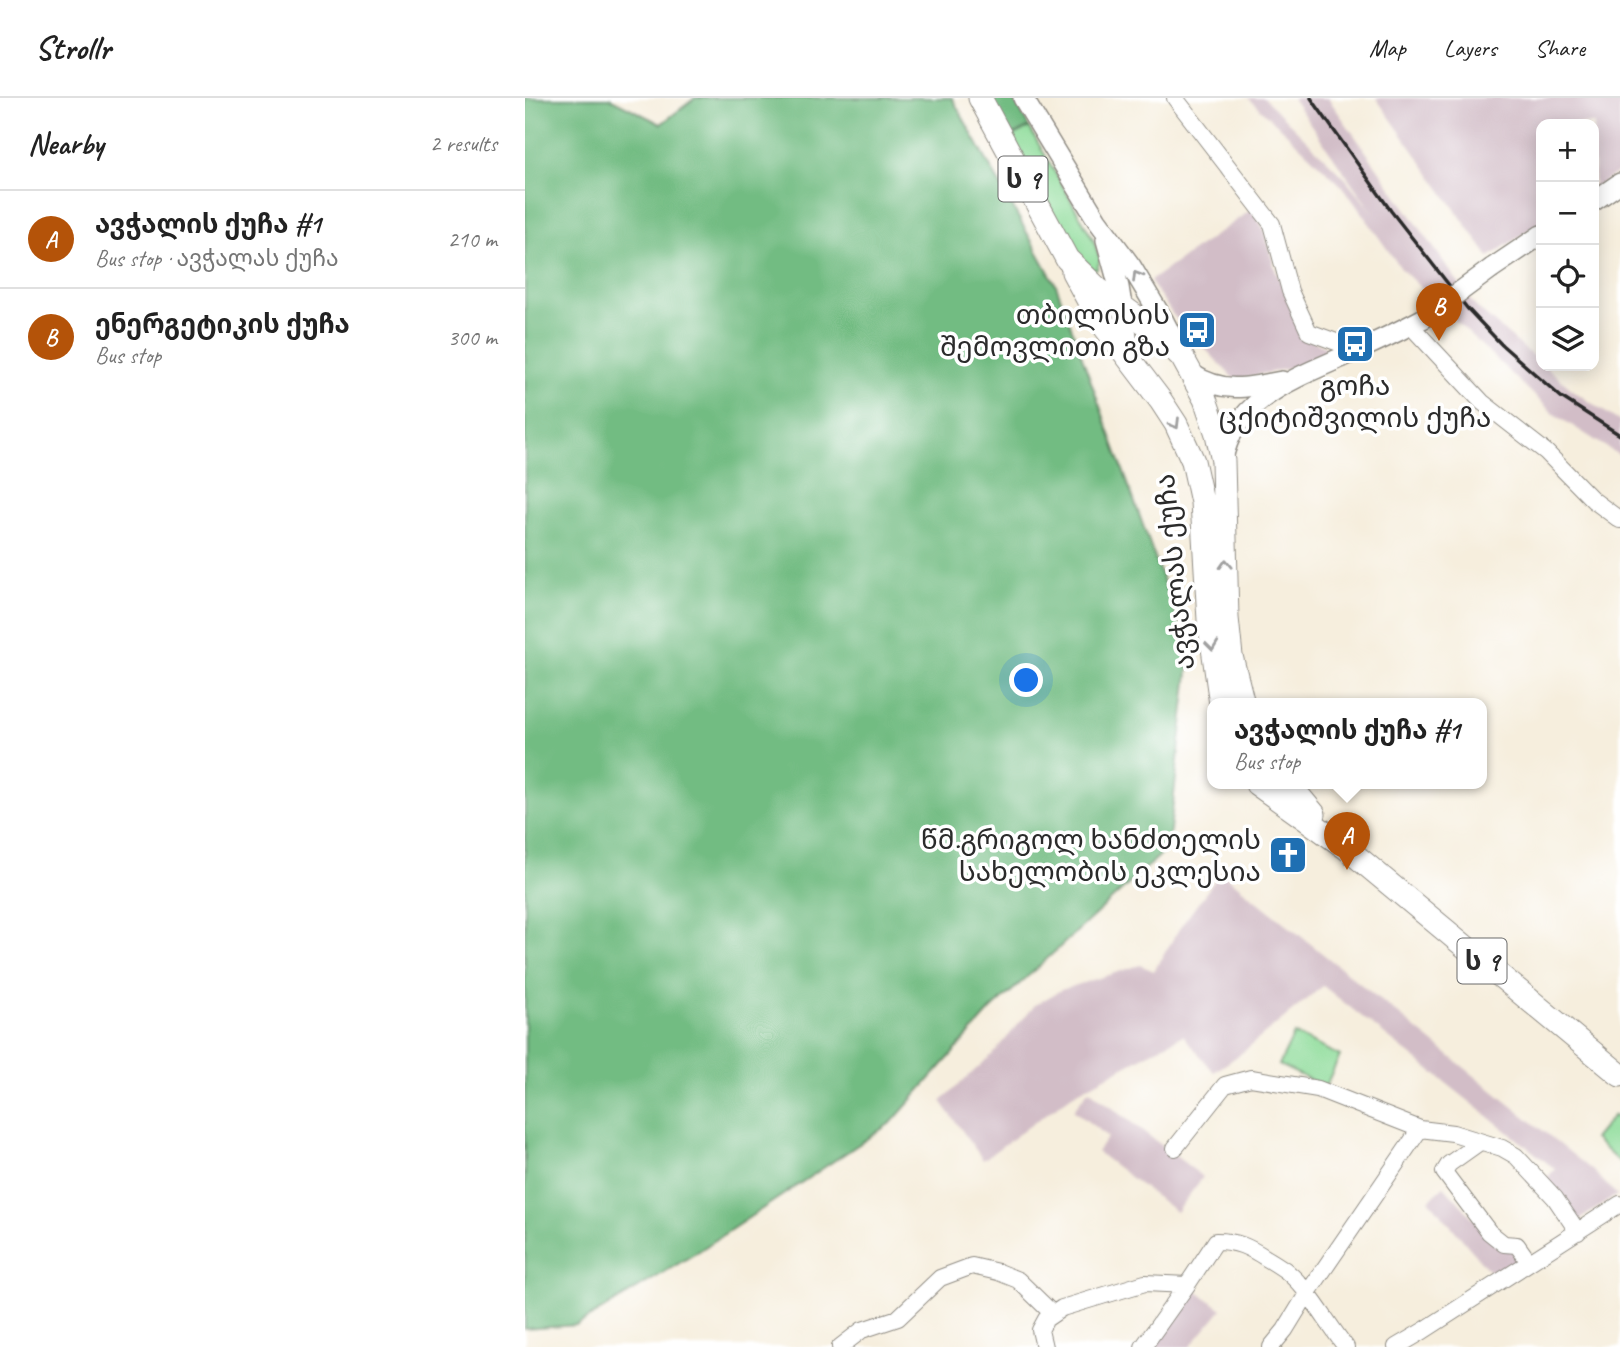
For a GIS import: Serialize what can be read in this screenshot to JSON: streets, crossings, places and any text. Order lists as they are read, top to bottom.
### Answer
{
  "streets": {
    "highway": ["ს 9", "ავჭალას ქუჩა"]
  },
  "crossings": [
    ["ს 9", "ავჭალას ქუჩა"]
  ],
  "places": {
    "bus stop": ["თბილისის შემოვლითი გზა", "გოჩა ცქიტიშვილის ქუჩა"],
    "church": ["წმ.გრიგოლ ხანძთელის სახელობის ეკლესია"]
  },
  "page": {
    "header": "Strollr",
    "nav": ["Map", "Layers", "Share"],
    "heading": ["Nearby", "2 results"],
    "map_buttons": ["+", "−"],
    "list": [
      {
        "mark": "A",
        "name": "ავჭალის ქუჩა #1",
        "note": "Bus stop · ავჭალას ქუჩა",
        "value": "210 m"
      },
      {
        "mark": "B",
        "name": "ენერგეტიკის ქუჩა",
        "note": "Bus stop",
        "value": "300 m"
      }
    ],
    "pins": ["B", "A"],
    "popup": ["ავჭალის ქუჩა #1", "Bus stop"]
  }
}
